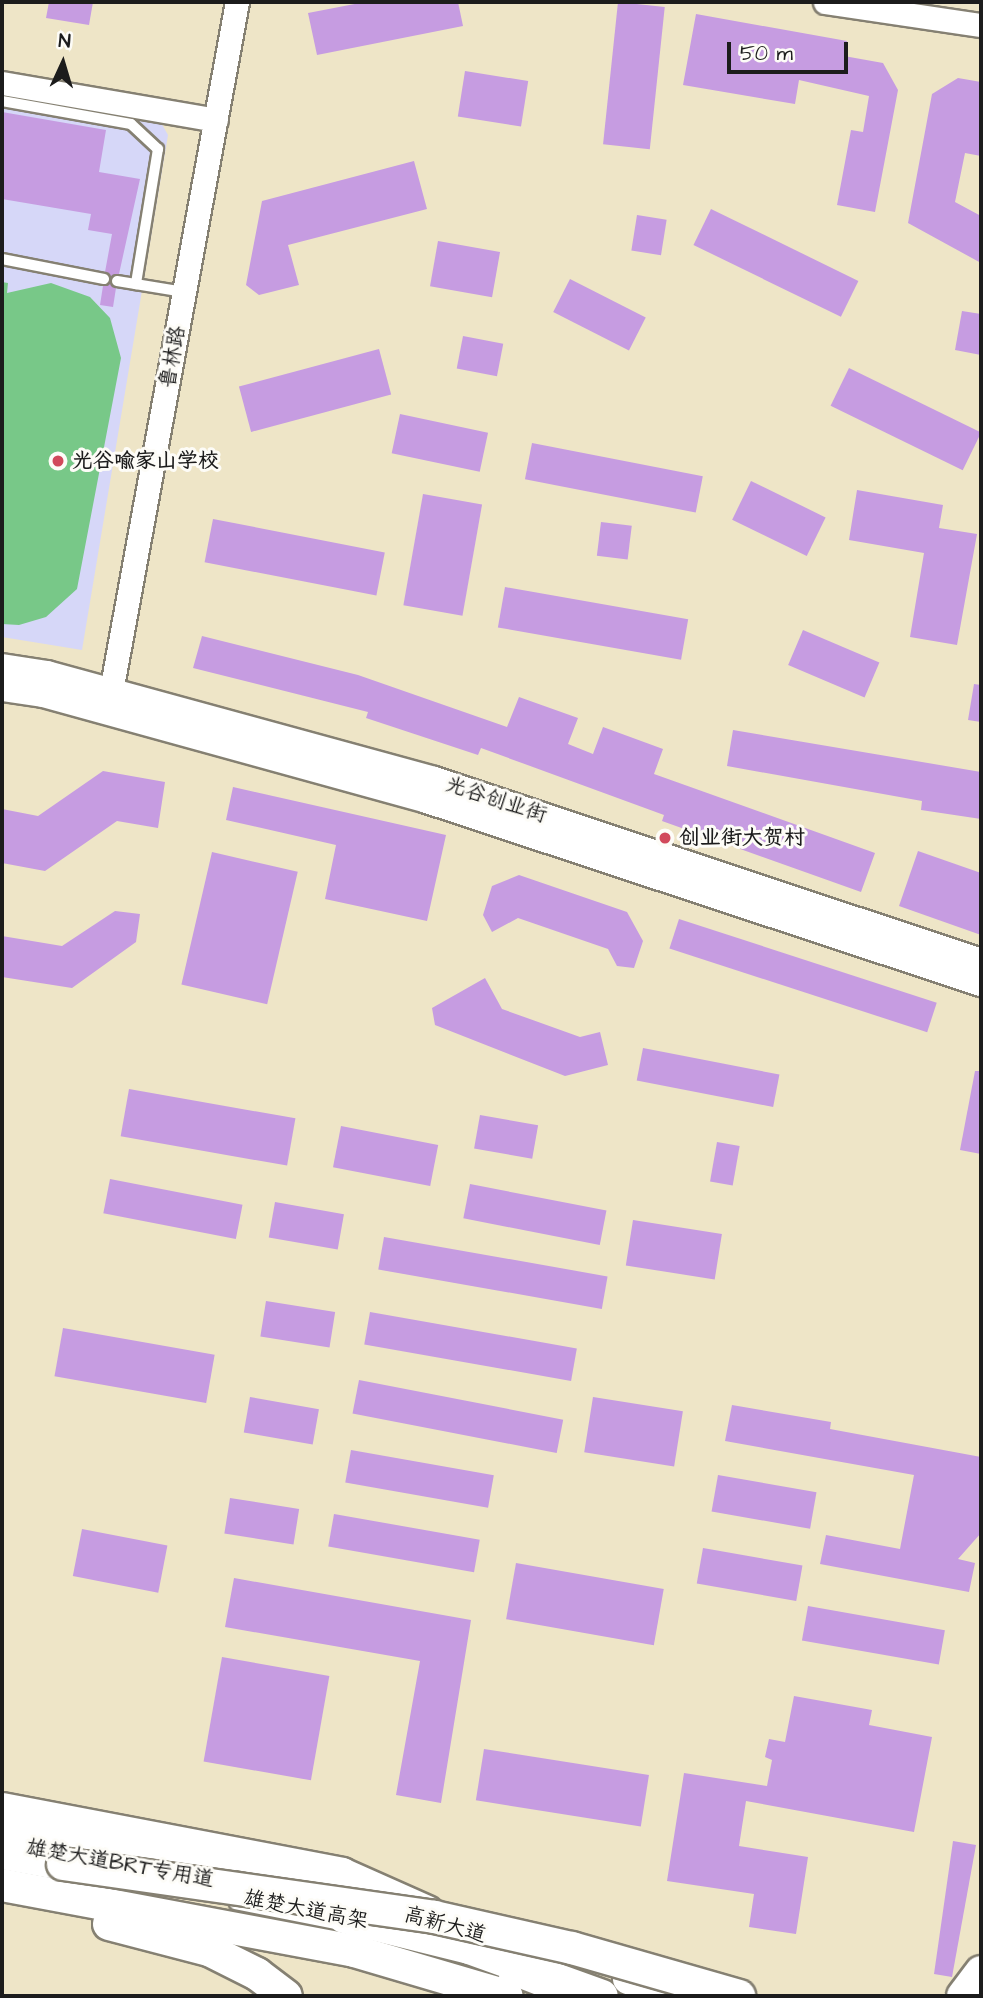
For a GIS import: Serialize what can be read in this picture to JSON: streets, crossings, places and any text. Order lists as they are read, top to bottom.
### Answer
{
  "streets": {
    "highway": ["雄楚大道高架"],
    "main road": ["光谷创业街", "高新大道"],
    "street": ["鲁林路"],
    "lane": ["雄楚大道BRT专用道"]
  },
  "crossings": [
    ["鲁林路", "光谷创业街"]
  ],
  "places": ["光谷喻家山学校", "创业街大贺村"],
  "scale_bar": "50 m",
  "north": "top"
}
